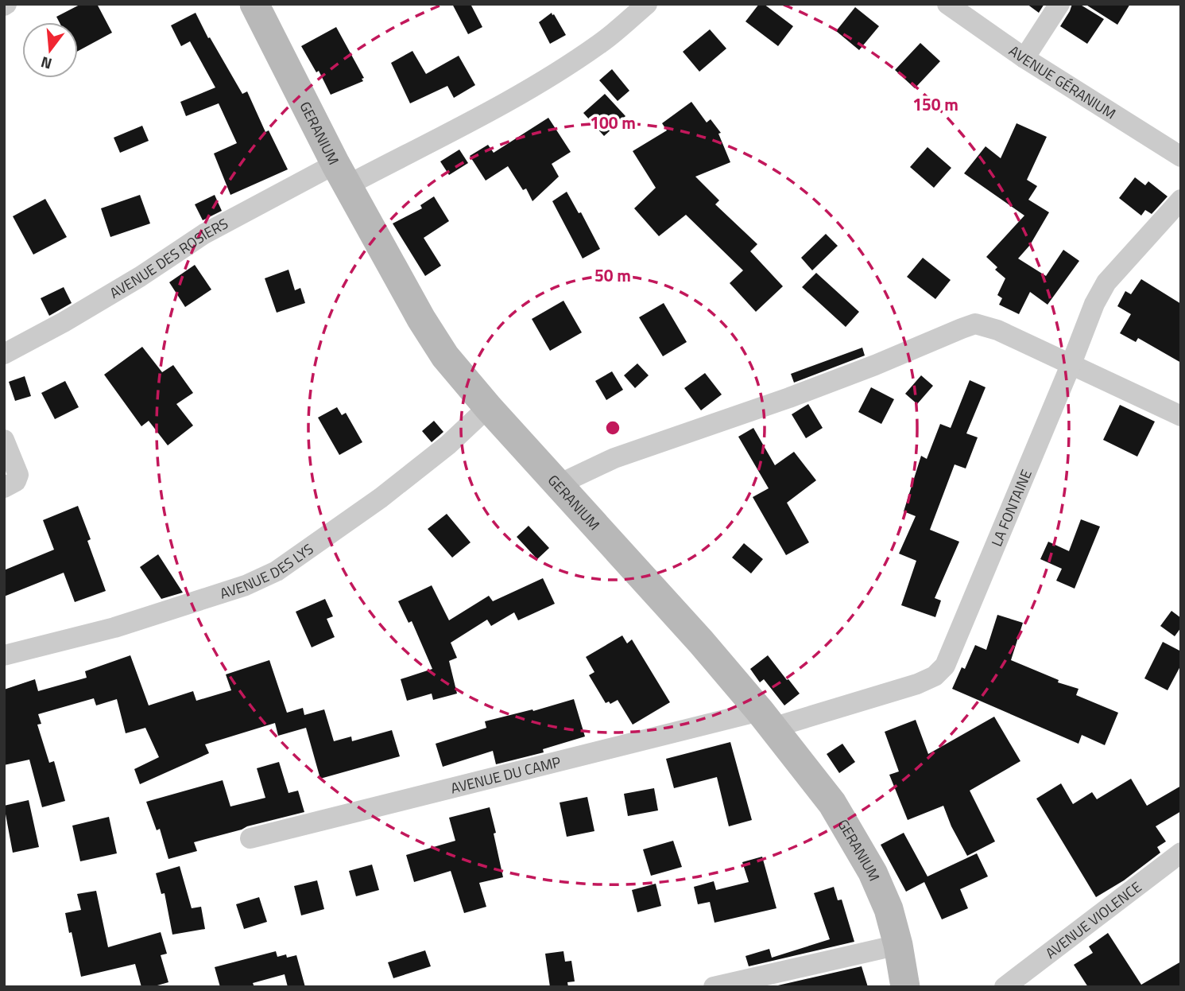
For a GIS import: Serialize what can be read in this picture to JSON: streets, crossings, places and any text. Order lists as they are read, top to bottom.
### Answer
{
  "streets": {
    "street": [
      "AVENUE GÉRANIUM",
      "GERANIUM",
      "AVENUE DES ROSIERS",
      "LA FONTAINE",
      "AVENUE DES LYS",
      "AVENUE DU CAMP",
      "AVENUE VIOLENCE"
    ]
  },
  "crossings": [
    ["GERANIUM", "AVENUE DES ROSIERS"],
    ["GERANIUM", "LA FONTAINE"],
    ["GERANIUM", "AVENUE DES LYS"],
    ["GERANIUM", "AVENUE DU CAMP"],
    ["LA FONTAINE", "AVENUE DU CAMP"]
  ],
  "north": "bottom",
  "rings": ["150 m", "100 m", "50 m"]
}
